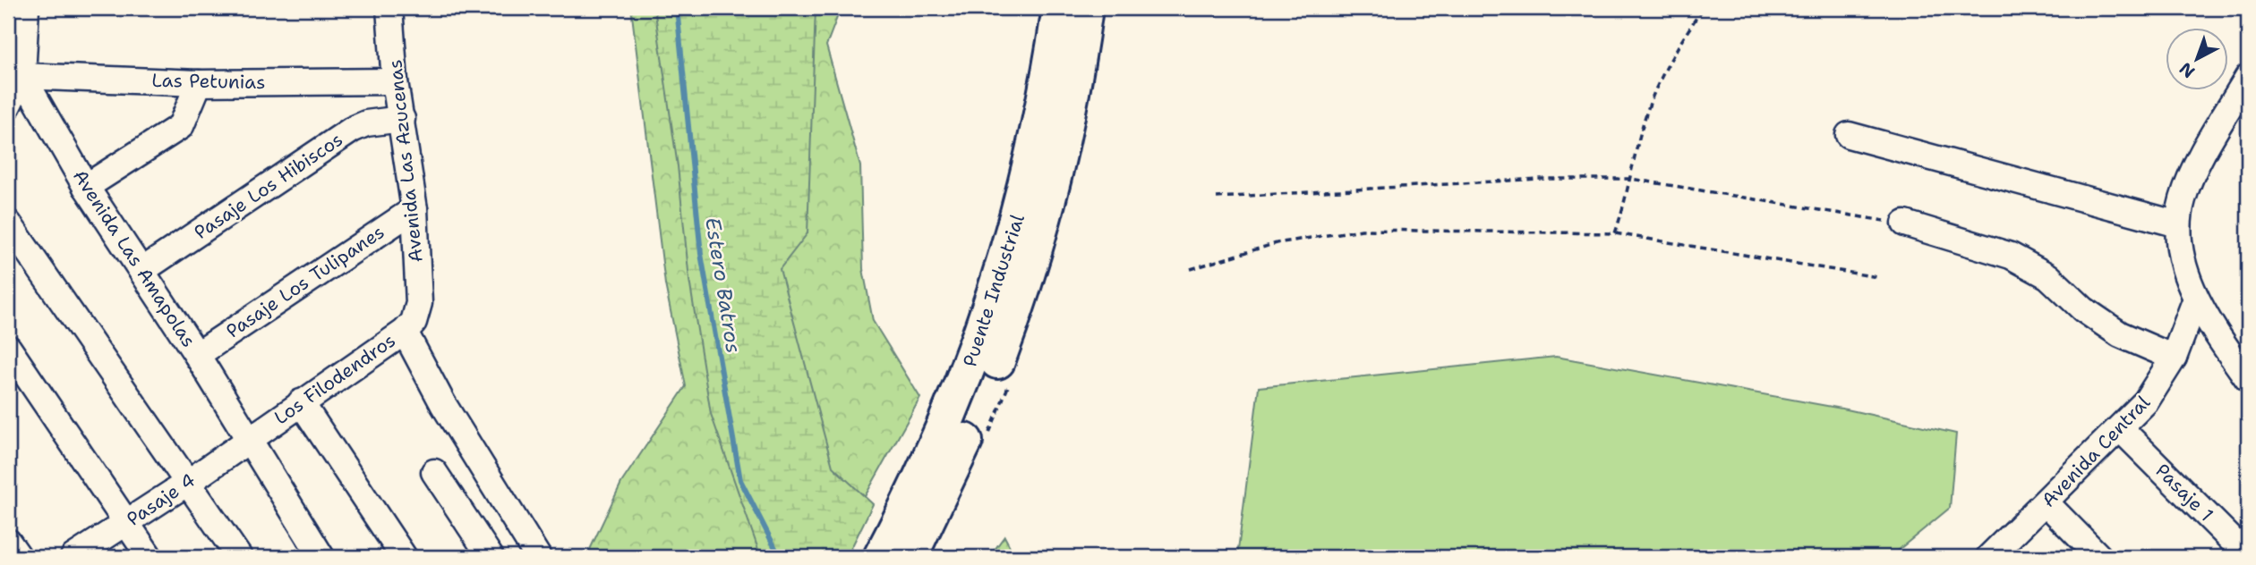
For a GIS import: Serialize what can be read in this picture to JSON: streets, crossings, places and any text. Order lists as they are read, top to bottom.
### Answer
{
  "streets": {
    "highway": ["Puente Industrial"],
    "street": [
      "Las Petunias",
      "Avenida Las Azucenas",
      "Pasaje Los Hibiscos",
      "Avenida Las Amapolas",
      "Pasaje Los Tulipanes",
      "Los Filodendros",
      "Avenida Central",
      "Pasaje 1",
      "Pasaje 4"
    ]
  },
  "crossings": [
    ["Las Petunias", "Avenida Las Azucenas"],
    ["Las Petunias", "Avenida Las Amapolas"],
    ["Avenida Las Azucenas", "Pasaje Los Hibiscos"],
    ["Avenida Las Azucenas", "Pasaje Los Tulipanes"],
    ["Avenida Las Azucenas", "Los Filodendros"],
    ["Pasaje Los Hibiscos", "Avenida Las Amapolas"],
    ["Avenida Las Amapolas", "Pasaje Los Tulipanes"],
    ["Avenida Las Amapolas", "Los Filodendros"],
    ["Avenida Las Amapolas", "Pasaje 4"],
    ["Los Filodendros", "Pasaje 4"],
    ["Avenida Central", "Pasaje 1"]
  ],
  "water": ["Estero Batros"],
  "north": "bottom left"
}
